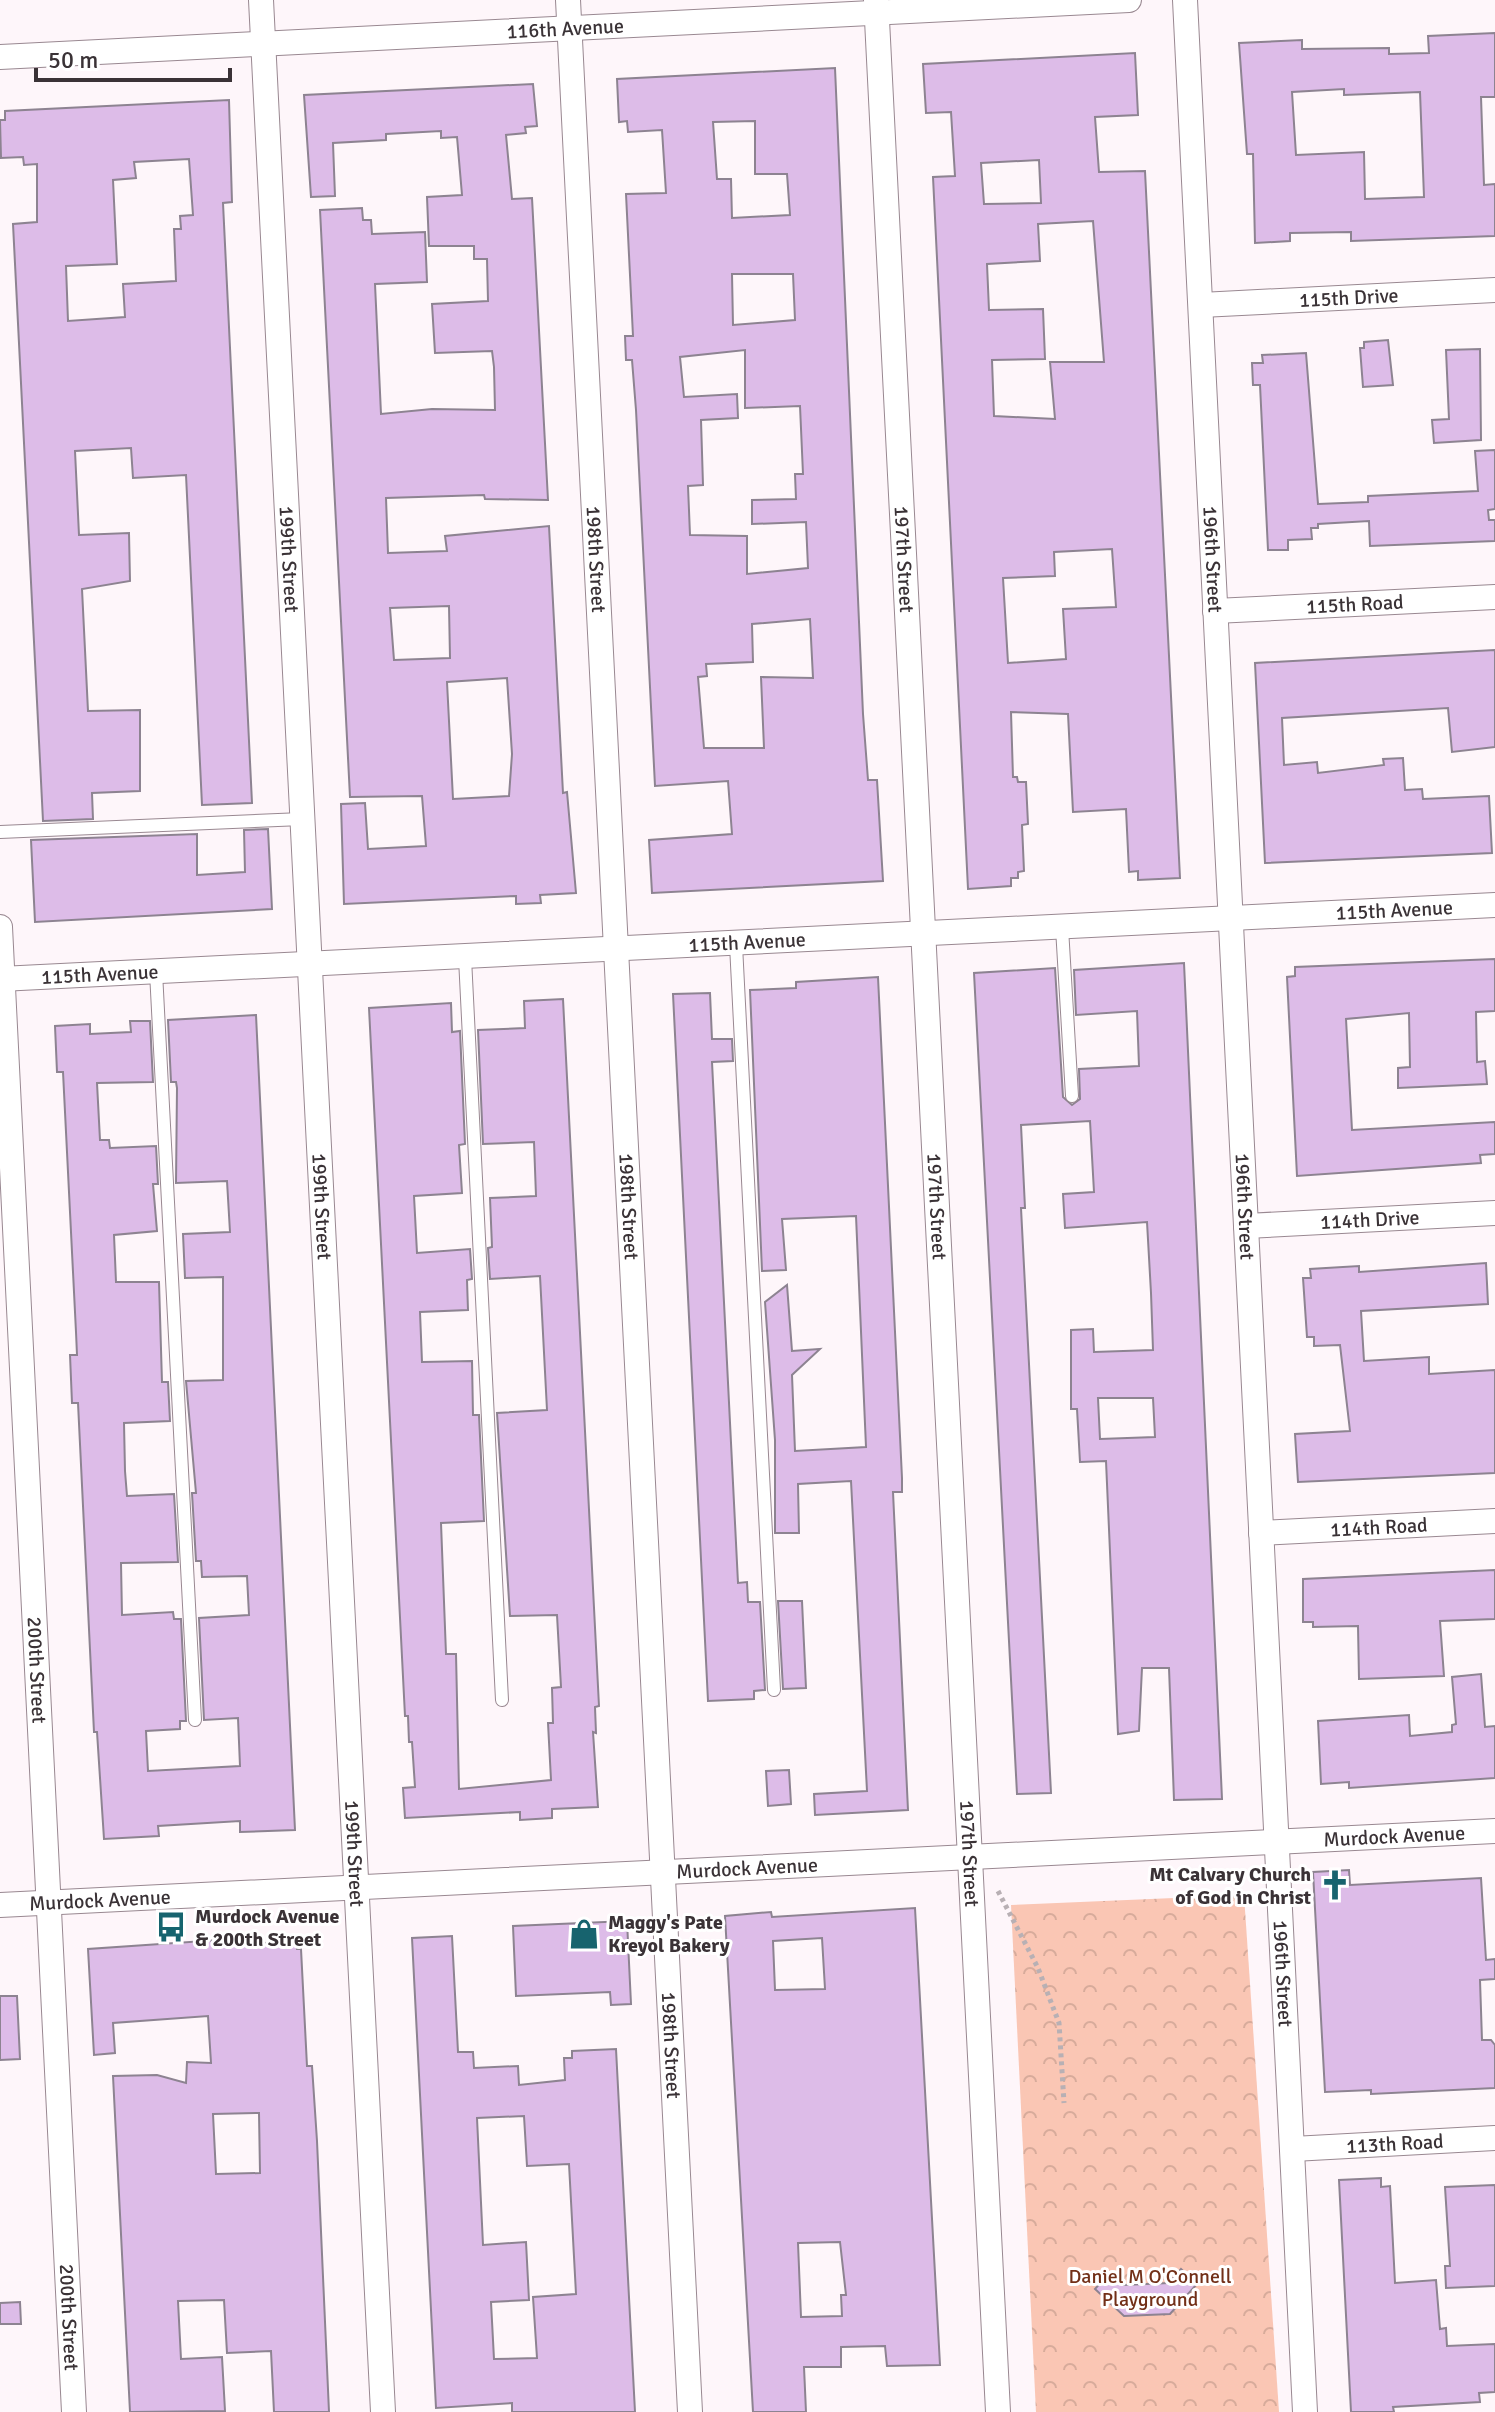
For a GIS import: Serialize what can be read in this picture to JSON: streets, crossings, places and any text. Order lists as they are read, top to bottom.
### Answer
{
  "streets": {
    "street": [
      "116th Avenue",
      "115th Drive",
      "199th Street",
      "198th Street",
      "197th Street",
      "196th Street",
      "115th Road",
      "115th Avenue",
      "114th Drive",
      "114th Road",
      "200th Street",
      "Murdock Avenue",
      "113th Road"
    ]
  },
  "crossings": [
    ["116th Avenue", "199th Street"],
    ["116th Avenue", "198th Street"],
    ["116th Avenue", "197th Street"],
    ["115th Drive", "196th Street"],
    ["199th Street", "115th Avenue"],
    ["199th Street", "Murdock Avenue"],
    ["198th Street", "115th Avenue"],
    ["198th Street", "Murdock Avenue"],
    ["197th Street", "115th Avenue"],
    ["197th Street", "Murdock Avenue"],
    ["196th Street", "115th Road"],
    ["196th Street", "115th Avenue"],
    ["196th Street", "114th Drive"],
    ["196th Street", "114th Road"],
    ["196th Street", "Murdock Avenue"],
    ["196th Street", "113th Road"],
    ["115th Avenue", "200th Street"],
    ["200th Street", "Murdock Avenue"]
  ],
  "parks": ["Daniel M O'Connell Playground"],
  "places": {
    "church": ["Mt Calvary Church of God in Christ"],
    "bus stop": ["Murdock Avenue & 200th Street"],
    "shop": ["Maggy's Pate Kreyol Bakery"]
  },
  "scale_bar": "50 m"
}
